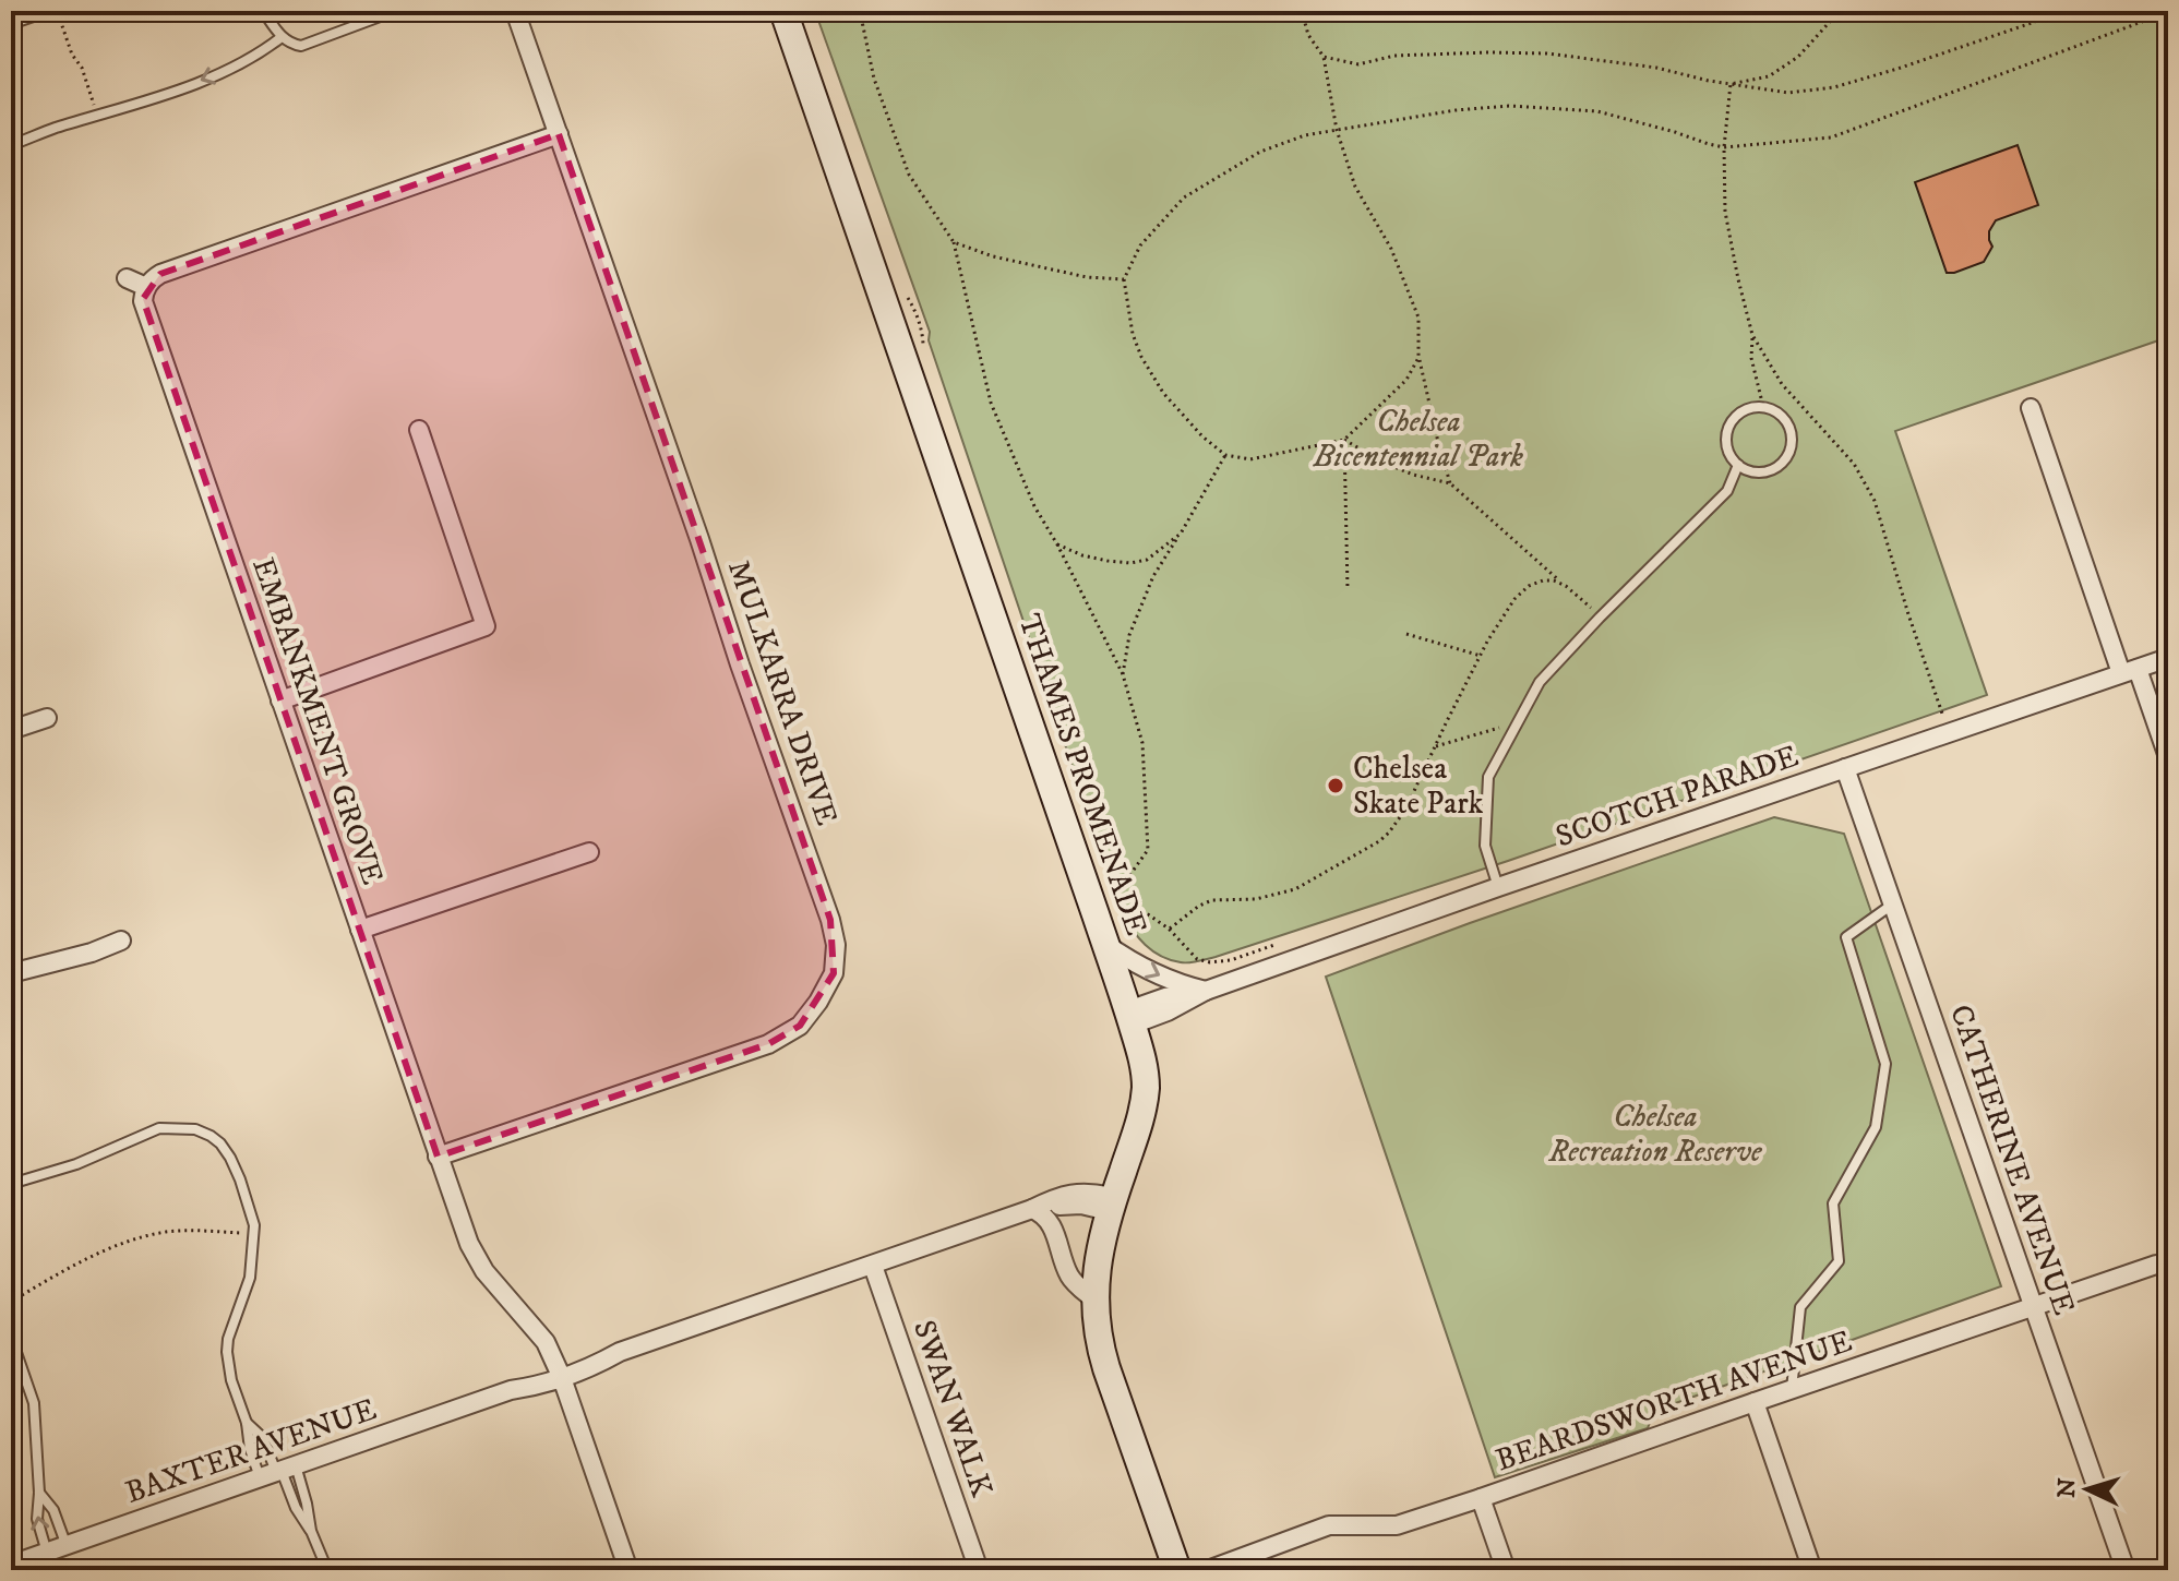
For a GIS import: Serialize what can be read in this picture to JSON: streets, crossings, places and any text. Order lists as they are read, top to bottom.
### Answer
{
  "streets": {
    "main road": ["THAMES PROMENADE"],
    "street": [
      "MULKARRA DRIVE",
      "EMBANKMENT GROVE",
      "SCOTCH PARADE",
      "CATHERINE AVENUE",
      "BEARDSWORTH AVENUE",
      "SWAN WALK",
      "BAXTER AVENUE"
    ]
  },
  "crossings": [
    ["MULKARRA DRIVE", "EMBANKMENT GROVE"],
    ["EMBANKMENT GROVE", "BAXTER AVENUE"],
    ["THAMES PROMENADE", "SCOTCH PARADE"],
    ["THAMES PROMENADE", "BAXTER AVENUE"],
    ["SCOTCH PARADE", "CATHERINE AVENUE"],
    ["CATHERINE AVENUE", "BEARDSWORTH AVENUE"],
    ["SWAN WALK", "BAXTER AVENUE"]
  ],
  "parks": ["Chelsea Bicentennial Park", "Chelsea Recreation Reserve"],
  "places": ["Chelsea Skate Park"],
  "north": "left"
}
